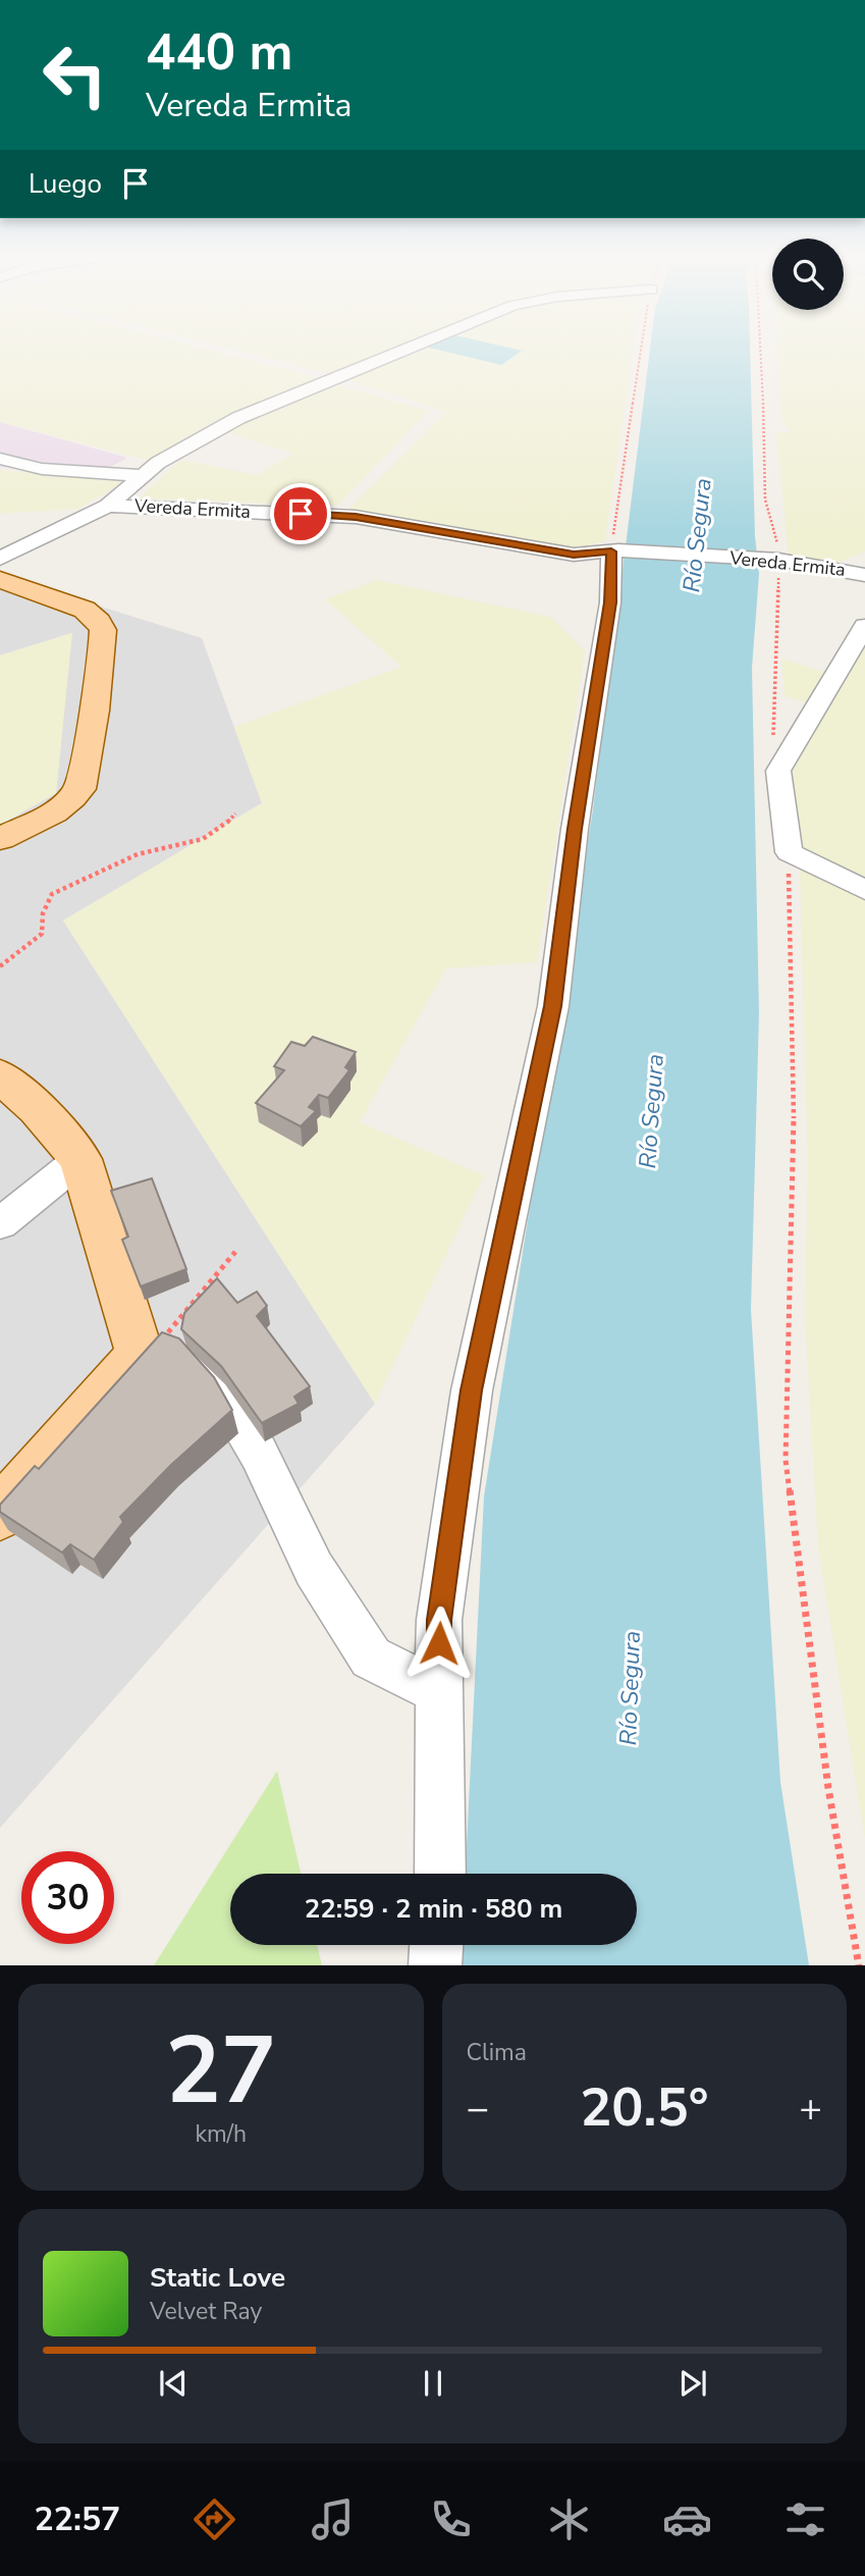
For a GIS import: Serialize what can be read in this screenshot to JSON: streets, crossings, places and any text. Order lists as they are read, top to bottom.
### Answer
{
  "streets": {
    "street": ["Vereda Ermita"]
  },
  "water": ["Río Segura"],
  "page": {
    "turn": ["440 m", "Vereda Ermita"],
    "then": "Luego",
    "limit": "30",
    "trip": "22:59 · 2 min · 580 m",
    "tile": [
      ["27", "km/h"],
      "Clima"
    ],
    "heat": ["−", "20.5°", "+"],
    "song": ["Static Love", "Velvet Ray"],
    "tabs": "22:57"
  }
}
